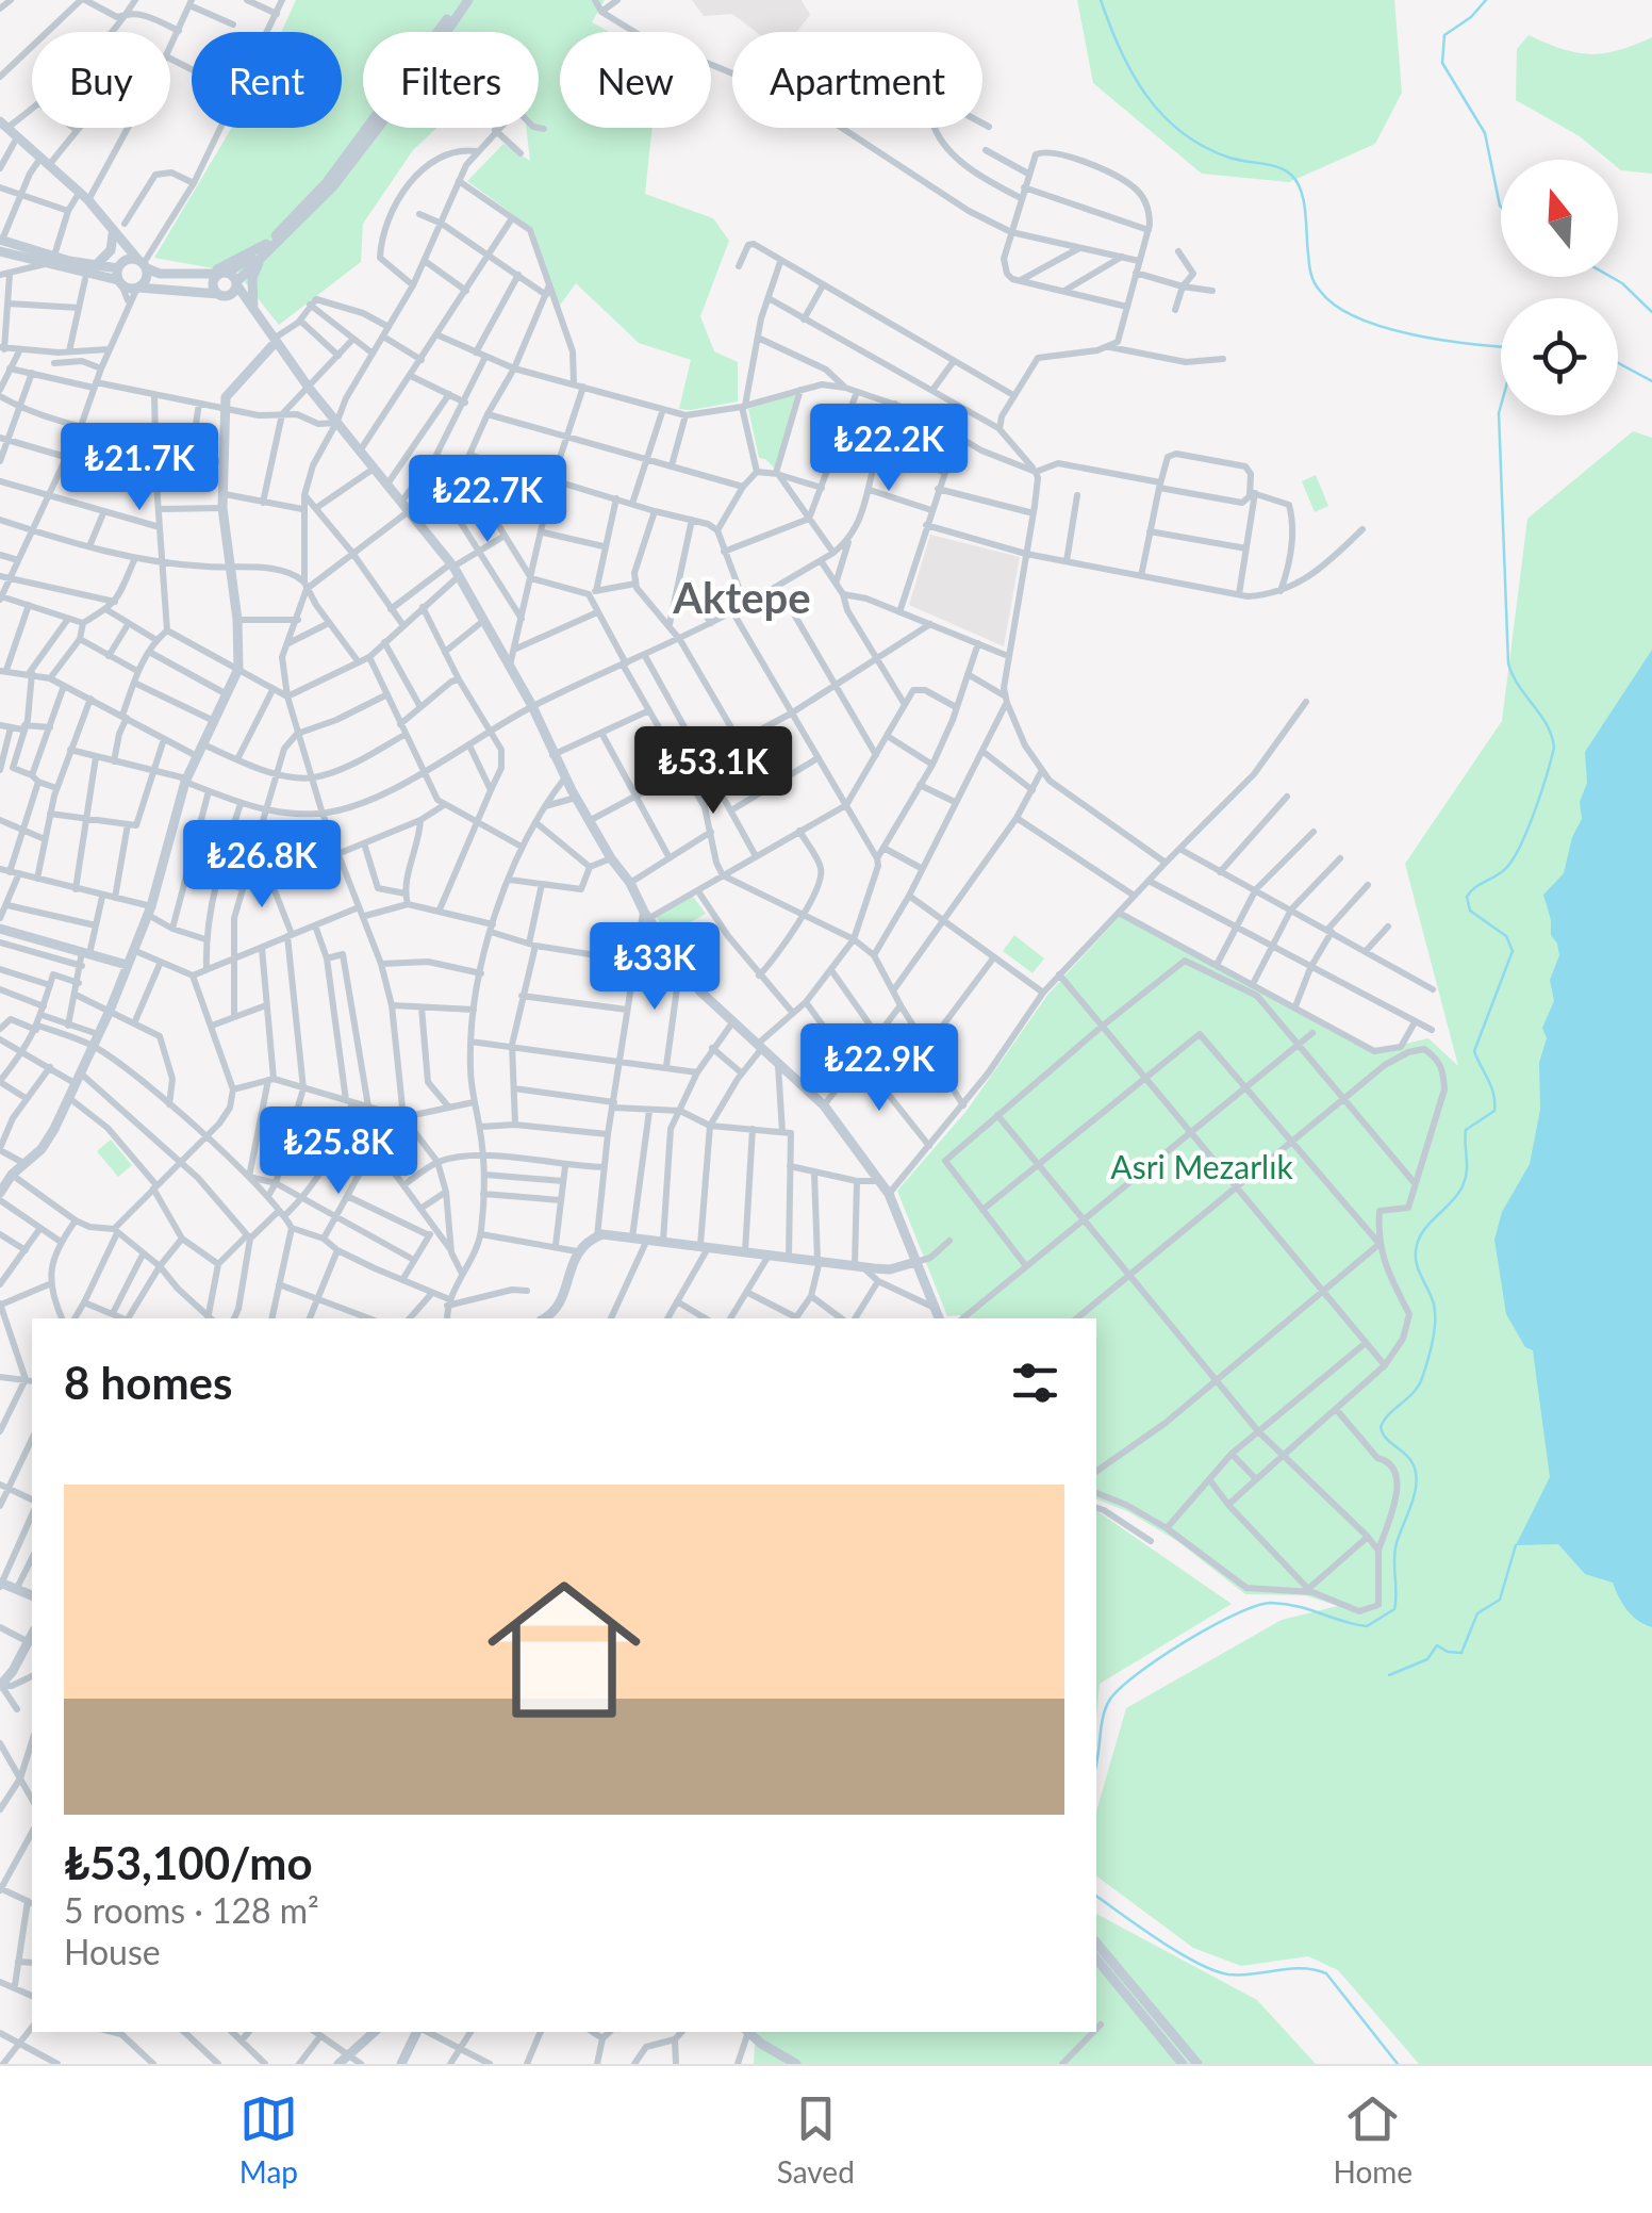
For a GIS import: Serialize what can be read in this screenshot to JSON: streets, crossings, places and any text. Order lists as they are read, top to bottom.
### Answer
{
  "districts": ["Aktepe"],
  "parks": ["Asri Mezarlık"],
  "north": "top",
  "page": {
    "chip": [
      "Buy",
      "Rent",
      "Filters",
      "New",
      "Apartment"
    ],
    "price": [
      "₺22.2K",
      "₺21.7K",
      "₺22.7K",
      "₺53.1K",
      "₺26.8K",
      "₺33K",
      "₺22.9K",
      "₺25.8K"
    ],
    "heading": "8 homes",
    "list": [
      {
        "name": "₺53,100/mo",
        "note": "5 rooms · 128 m² · House"
      }
    ],
    "tabs": ["Map", "Saved", "Home"]
  }
}
